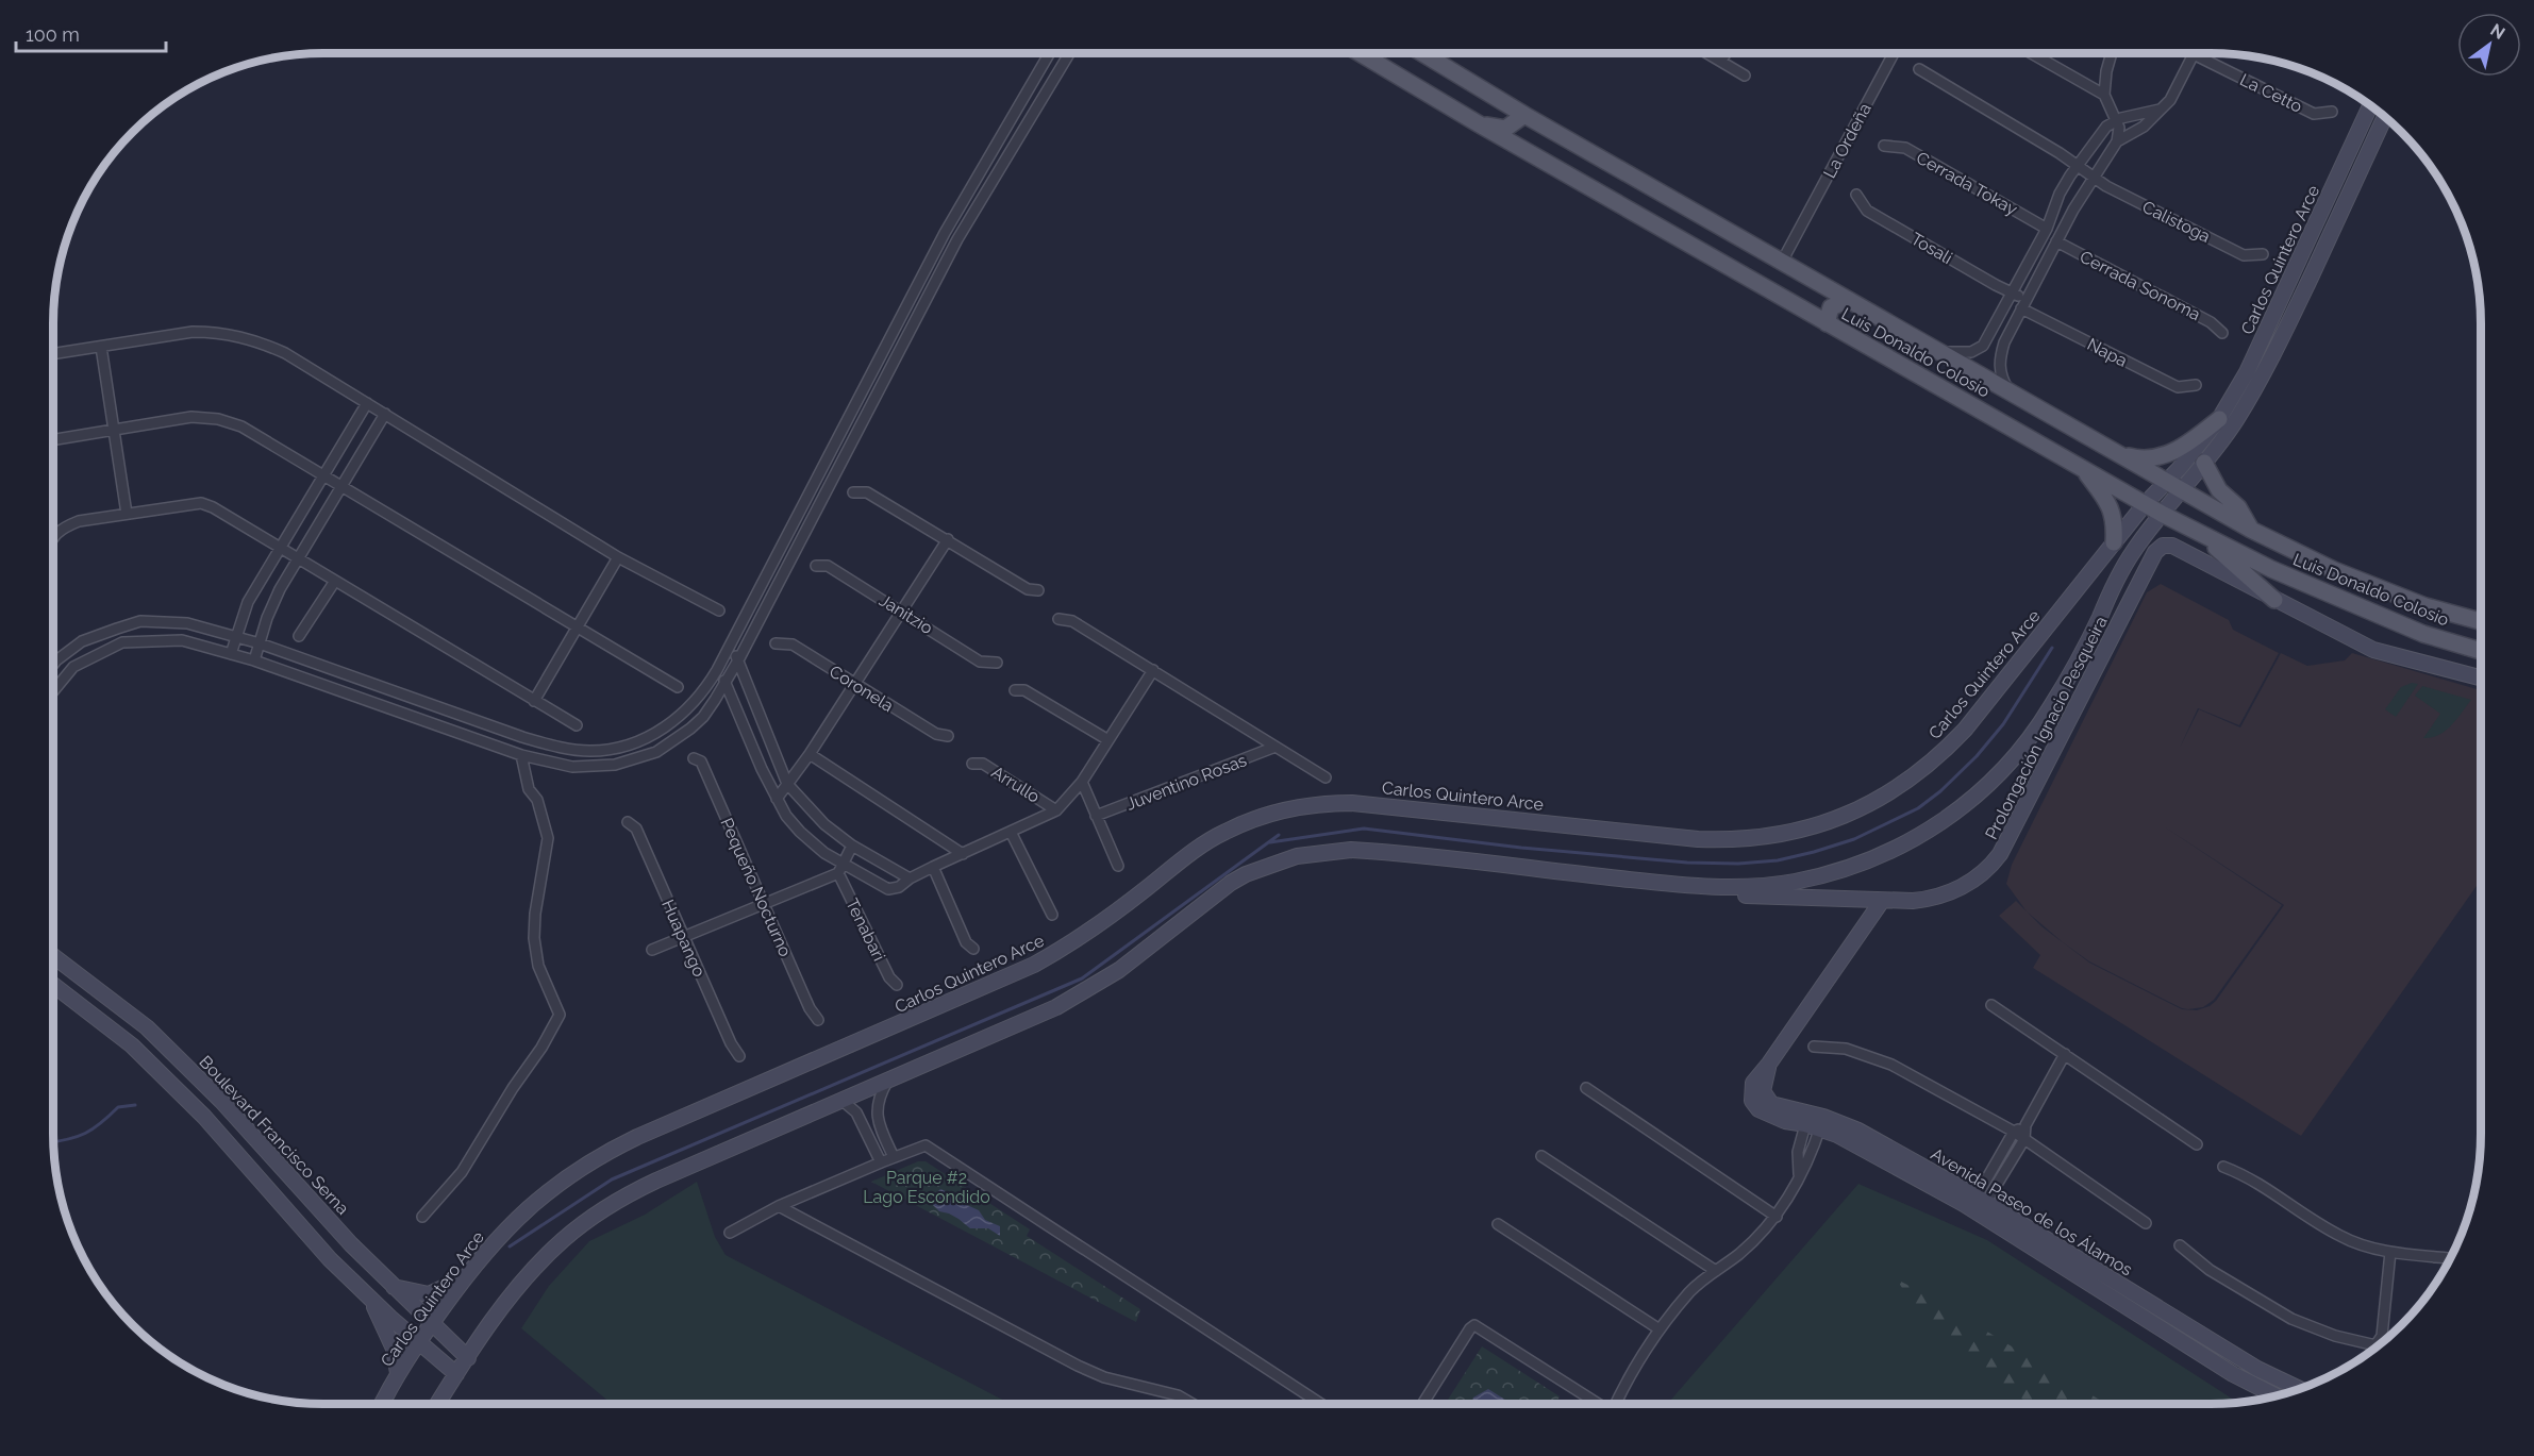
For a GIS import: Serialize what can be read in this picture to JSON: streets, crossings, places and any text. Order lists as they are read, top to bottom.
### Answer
{
  "streets": {
    "main road": [
      "Carlos Quintero Arce",
      "Luis Donaldo Colosio",
      "Prolongación Ignacio Pesqueira",
      "Boulevard Francisco Serna",
      "Avenida Paseo de los Álamos"
    ],
    "street": [
      "La Cetto",
      "La Ordeña",
      "Cerrada Tokay",
      "Calistoga",
      "Tosali",
      "Cerrada Sonoma",
      "Napa",
      "Janitzio",
      "Coronela",
      "Juventino Rosas",
      "Arrullo",
      "Pequeño Nocturno",
      "Tenabari",
      "Huapango"
    ]
  },
  "crossings": [
    ["La Ordeña", "Luis Donaldo Colosio"],
    ["Tosali", "Napa"],
    ["Carlos Quintero Arce", "Luis Donaldo Colosio"],
    ["Carlos Quintero Arce", "Prolongación Ignacio Pesqueira"],
    ["Carlos Quintero Arce", "Boulevard Francisco Serna"]
  ],
  "parks": ["Parque #2 Lago Escondido"],
  "scale_bar": "100 m",
  "north": "top right"
}
